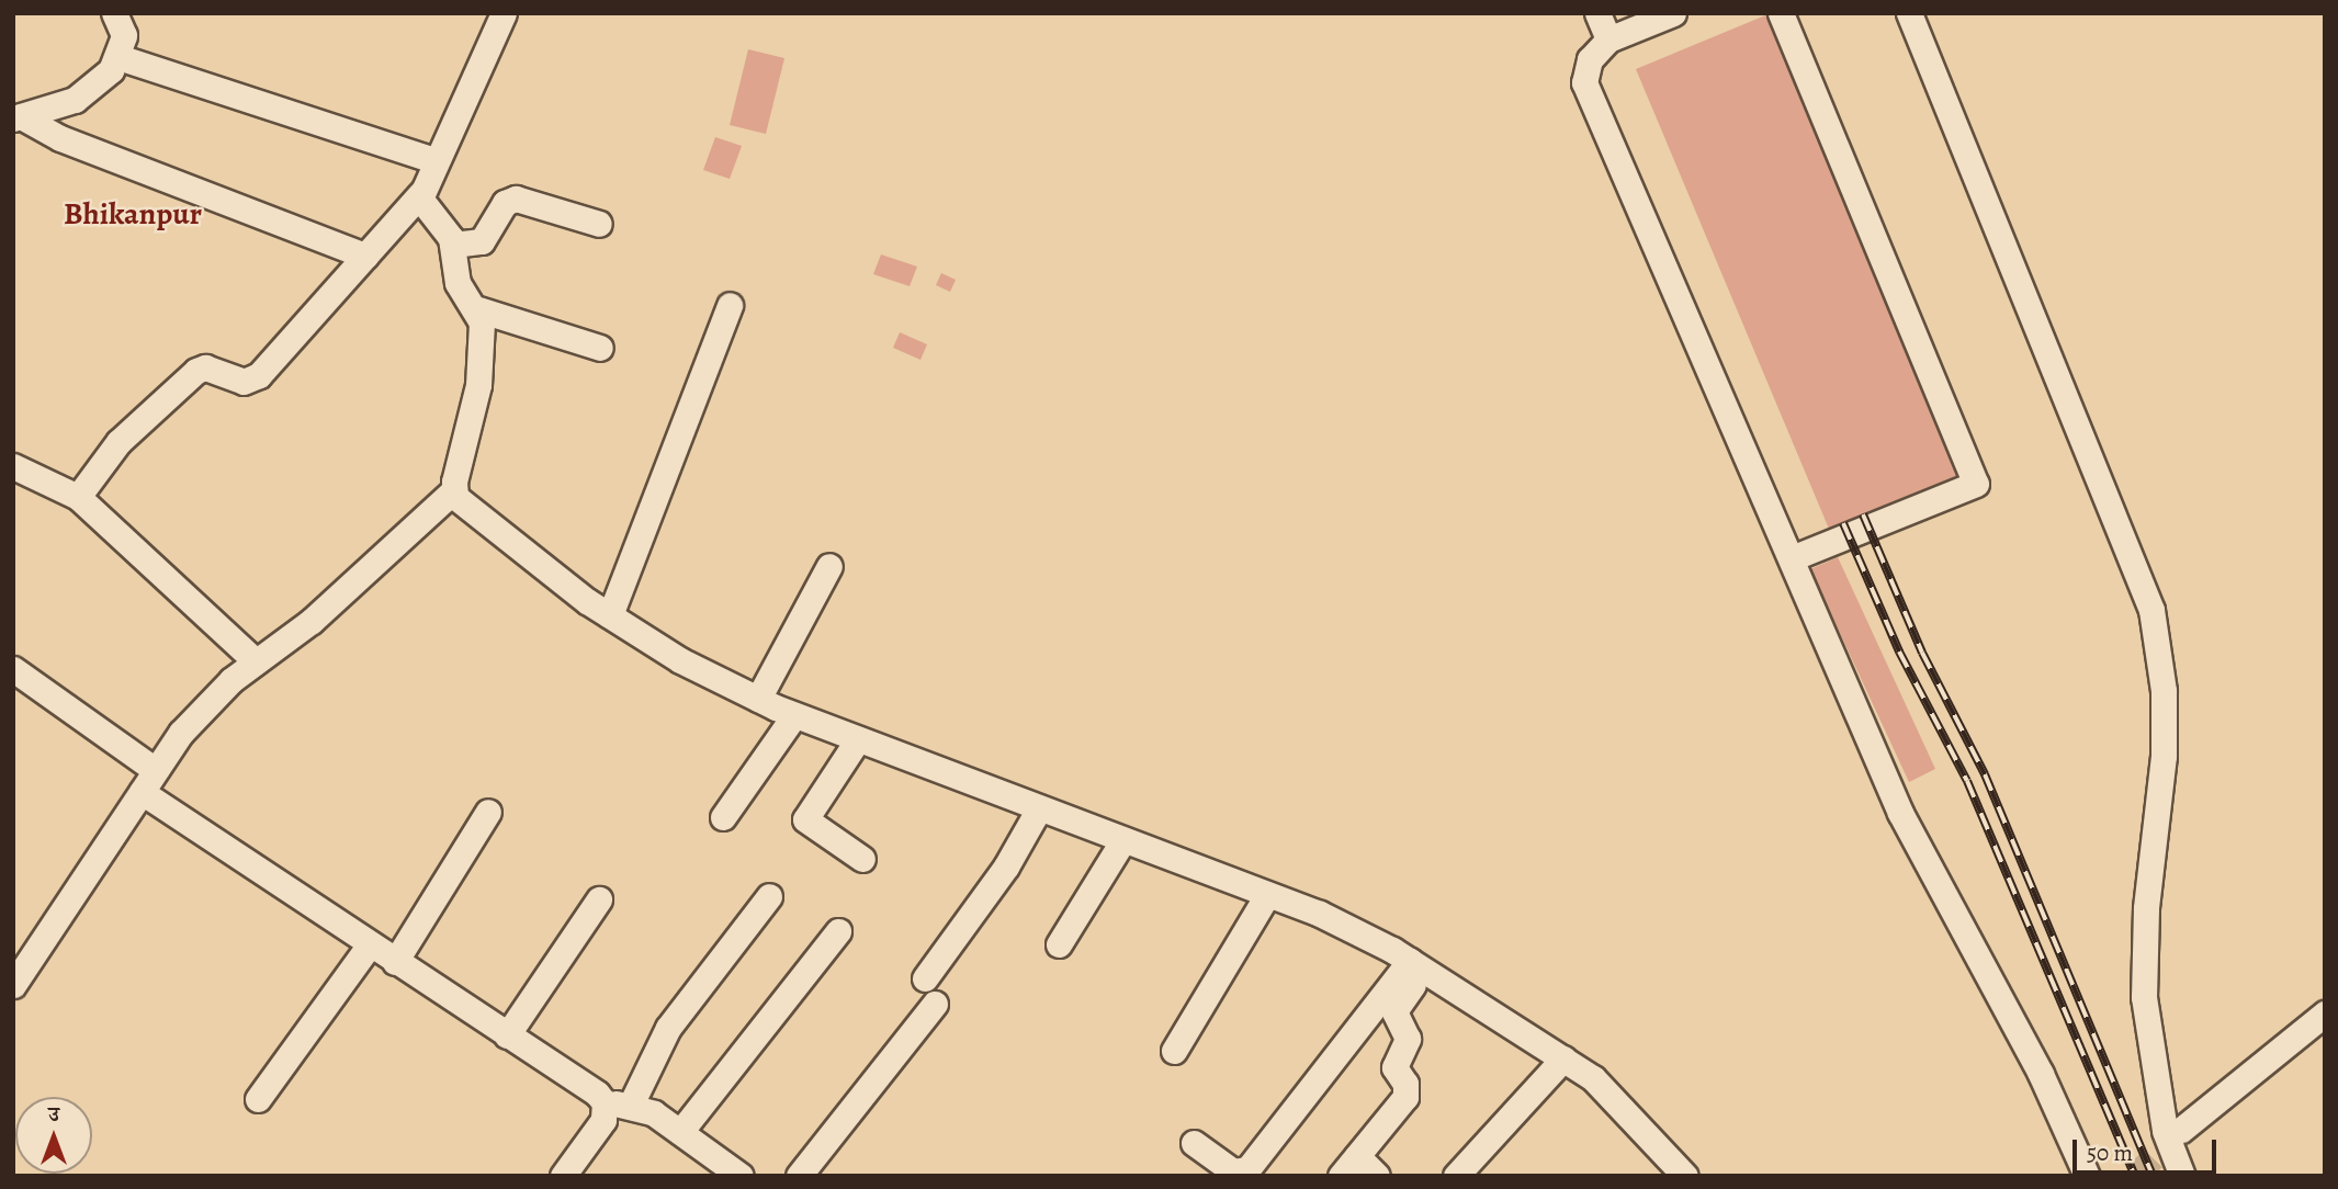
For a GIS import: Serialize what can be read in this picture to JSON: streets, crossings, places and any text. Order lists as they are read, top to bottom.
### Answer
{
  "districts": ["Bhikanpur"],
  "scale_bar": "50 m",
  "north": "top"
}
